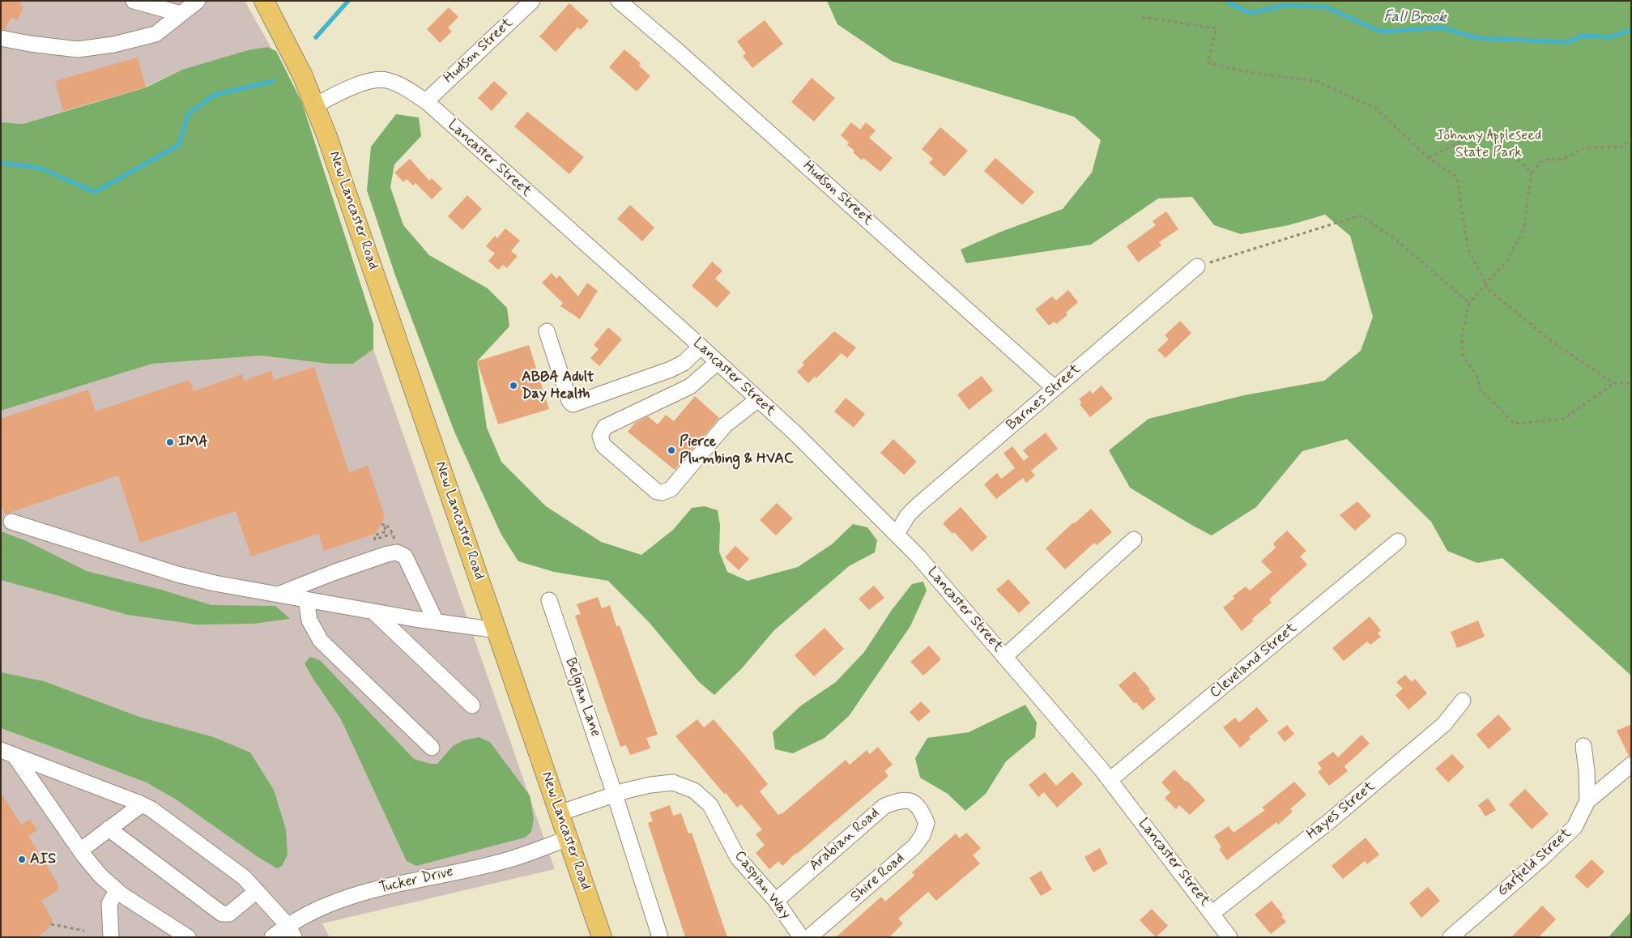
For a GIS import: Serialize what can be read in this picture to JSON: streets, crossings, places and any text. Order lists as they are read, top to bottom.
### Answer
{
  "streets": {
    "main road": ["New Lancaster Road"],
    "street": [
      "Hudson Street",
      "Lancaster Street",
      "Barnes Street",
      "Cleveland Street",
      "Belgian Lane",
      "Hayes Street",
      "Arabian Road",
      "Garfield Street",
      "Shire Road",
      "Tucker Drive",
      "Caspian Way"
    ]
  },
  "crossings": [
    ["Hudson Street", "Lancaster Street"],
    ["Hudson Street", "Barnes Street"],
    ["Lancaster Street", "New Lancaster Road"],
    ["Lancaster Street", "Barnes Street"],
    ["Lancaster Street", "Cleveland Street"],
    ["Lancaster Street", "Hayes Street"],
    ["New Lancaster Road", "Tucker Drive"],
    ["New Lancaster Road", "Caspian Way"],
    ["Belgian Lane", "Caspian Way"],
    ["Arabian Road", "Shire Road"],
    ["Arabian Road", "Caspian Way"]
  ],
  "water": ["Fall Brook"],
  "parks": ["Johnny Appleseed State Park"],
  "places": [
    "ABBA Adult Day Health",
    "IMA",
    "Pierce Plumbing & HVAC",
    "AIS"
  ]
}
